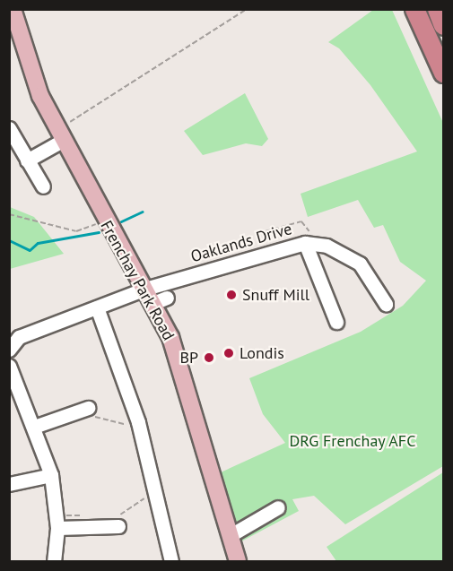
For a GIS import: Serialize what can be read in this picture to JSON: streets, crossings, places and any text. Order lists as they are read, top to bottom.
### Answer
{
  "streets": {
    "main road": ["Frenchay Park Road"],
    "street": ["Oaklands Drive"]
  },
  "crossings": [
    ["Oaklands Drive", "Frenchay Park Road"]
  ],
  "parks": ["DRG Frenchay AFC"],
  "places": ["Snuff Mill", "Londis", "BP"]
}
